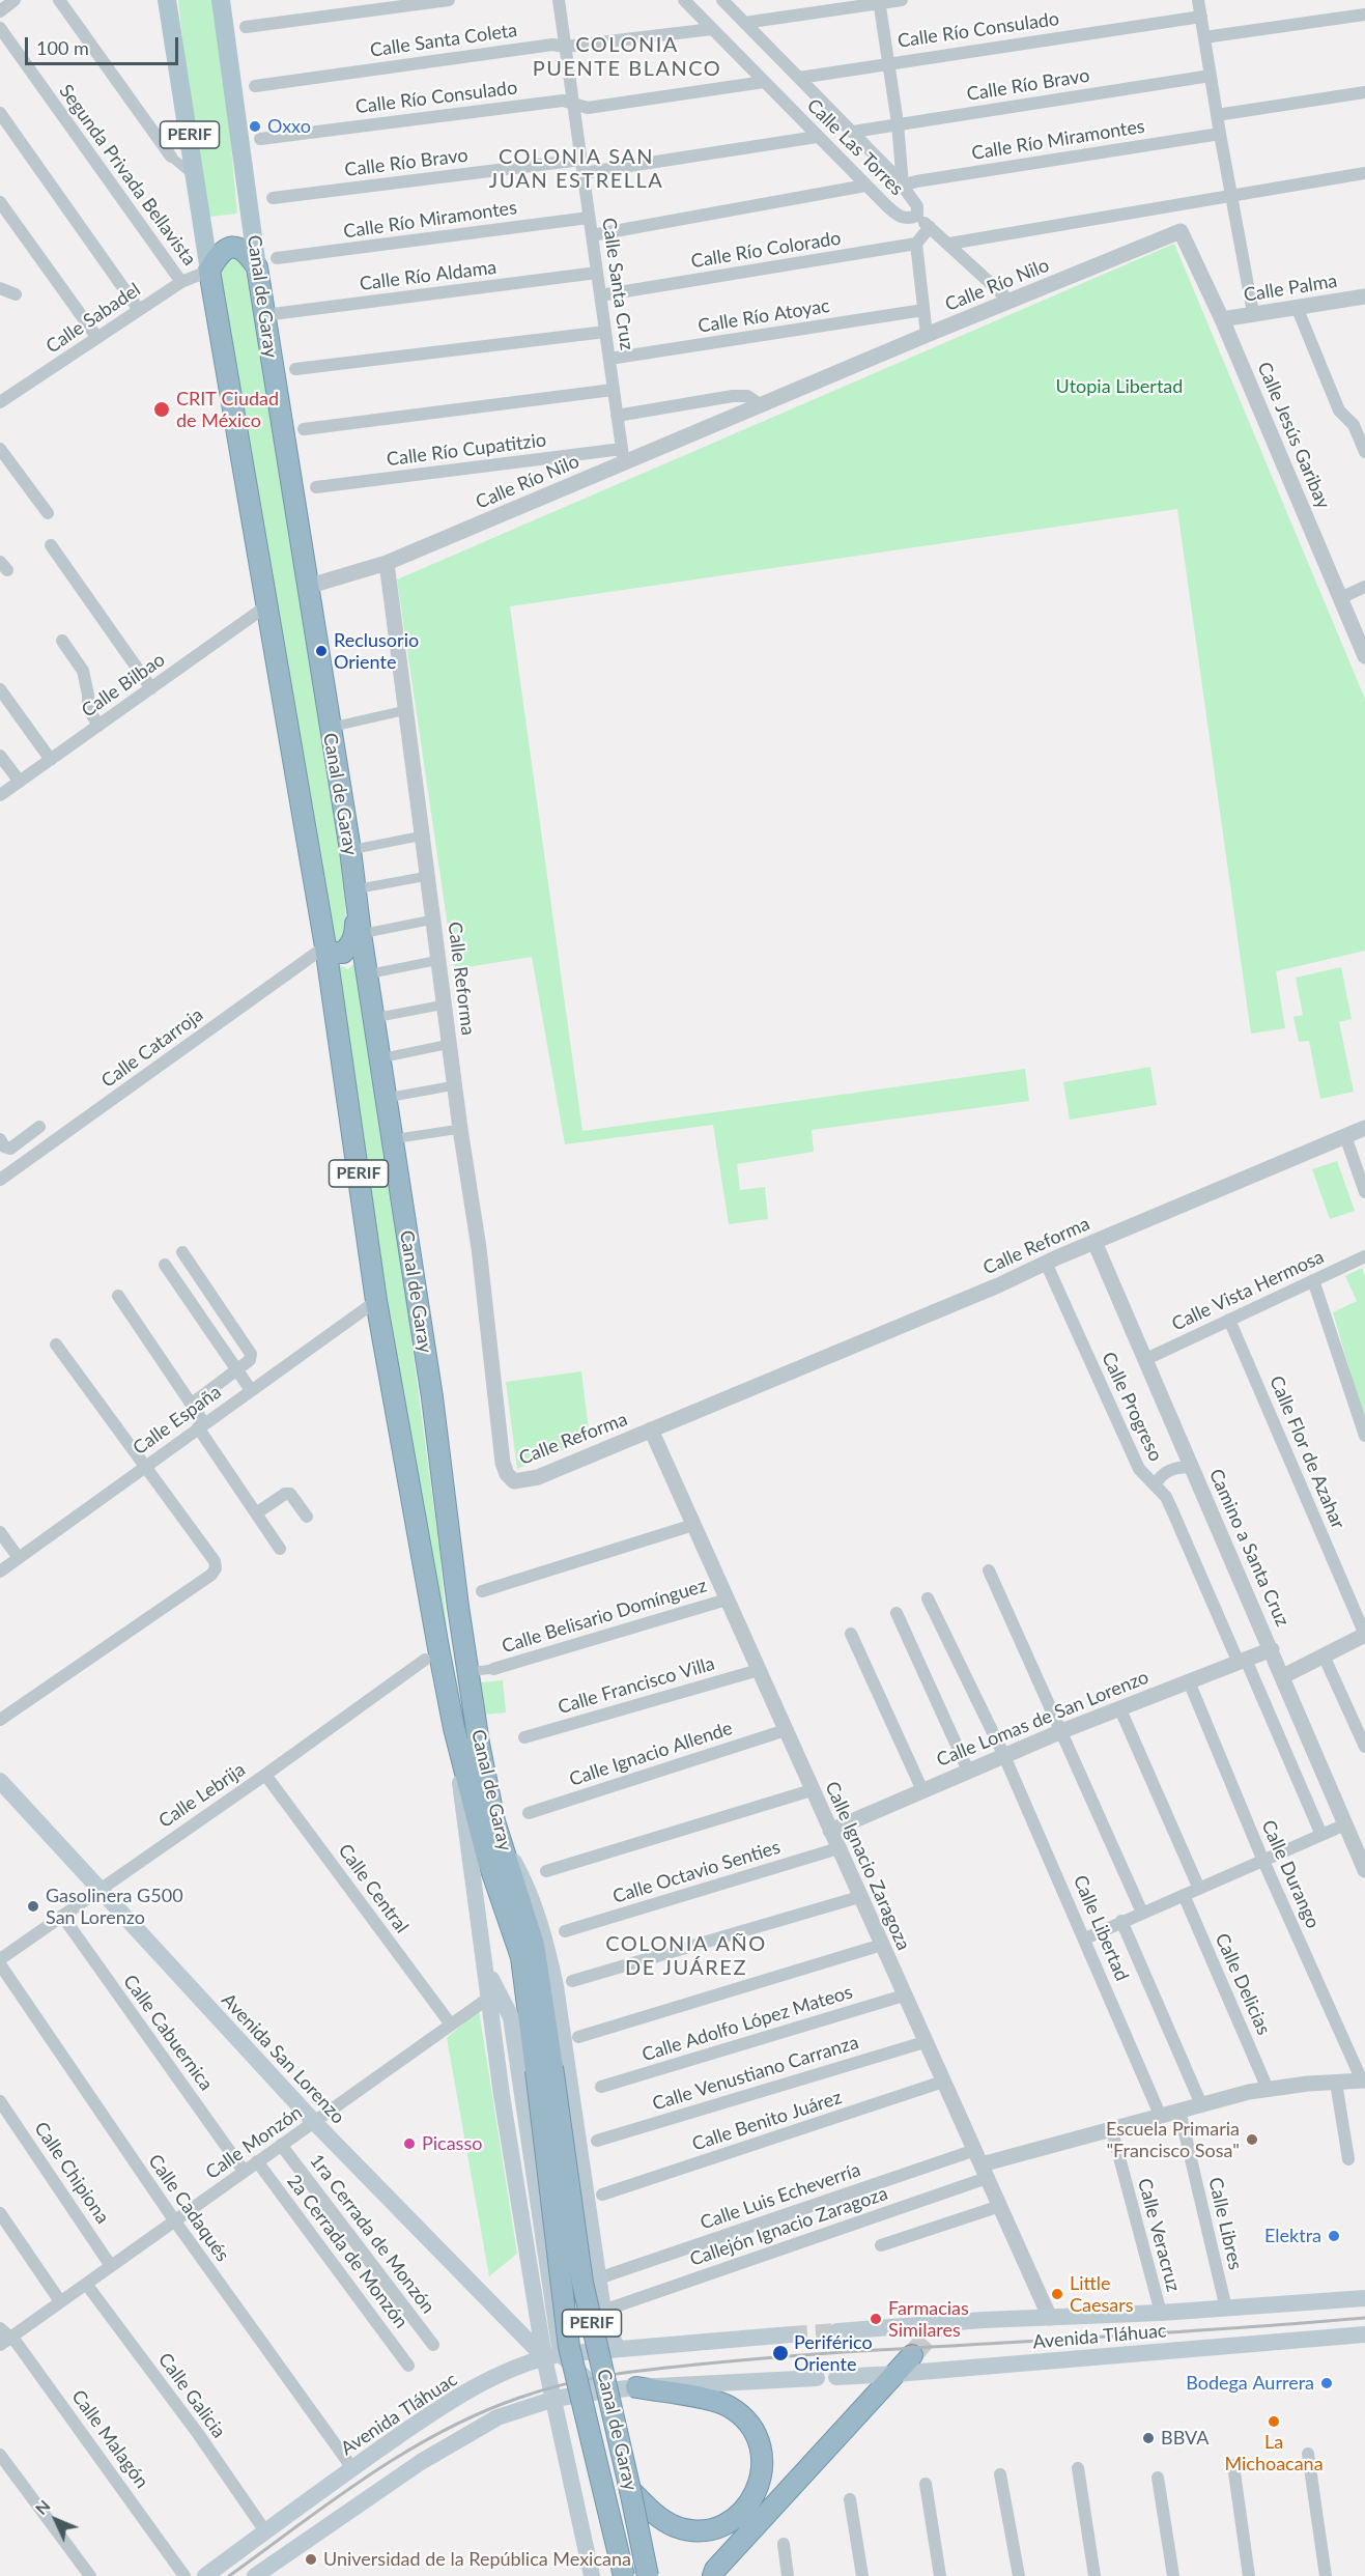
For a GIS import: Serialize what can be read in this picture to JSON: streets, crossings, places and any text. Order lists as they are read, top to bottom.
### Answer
{
  "streets": {
    "highway": ["PERIF", "Canal de Garay"],
    "main road": ["Avenida San Lorenzo", "Avenida Tláhuac"],
    "street": [
      "Calle Río Consulado",
      "Calle Santa Coleta",
      "Calle Río Bravo",
      "Calle Río Miramontes",
      "Calle Las Torres",
      "Segunda Privada Bellavista",
      "Calle Río Colorado",
      "Calle Río Aldama",
      "Calle Santa Cruz",
      "Calle Río Nilo",
      "Calle Palma",
      "Calle Río Atoyac",
      "Calle Sabadel",
      "Calle Jesús Garibay",
      "Calle Río Cupatitzio",
      "Calle Bilbao",
      "Calle Reforma",
      "Calle Catarroja",
      "Calle Vista Hermosa",
      "Calle Progreso",
      "Calle España",
      "Calle Flor de Azahar",
      "Camino a Santa Cruz",
      "Calle Belisario Domínguez",
      "Calle Francisco Villa",
      "Calle Lomas de San Lorenzo",
      "Calle Ignacio Allende",
      "Calle Lebrija",
      "Calle Ignacio Zaragoza",
      "Calle Octavio Senties",
      "Calle Durango",
      "Calle Central",
      "Calle Libertad",
      "Calle Delicias",
      "Calle Adolfo López Mateos",
      "Calle Cabuernica",
      "Calle Venustiano Carranza",
      "Calle Benito Juárez",
      "Calle Monzón",
      "Calle Chipiona",
      "Calle Luis Echeverría",
      "Calle Cadaqués",
      "Calle Libres",
      "Callejón Ignacio Zaragoza",
      "1ra Cerrada de Monzón",
      "Calle Veracruz",
      "2a Cerrada de Monzón",
      "Calle Galicia",
      "Calle Malagón"
    ]
  },
  "crossings": [
    ["Calle Río Consulado", "Calle Las Torres"],
    ["Calle Río Consulado", "Calle Santa Cruz"],
    ["Calle Santa Coleta", "Calle Las Torres"],
    ["Calle Santa Coleta", "Calle Santa Cruz"],
    ["Calle Río Bravo", "Calle Las Torres"],
    ["Calle Río Bravo", "Calle Santa Cruz"],
    ["Calle Río Miramontes", "Calle Las Torres"],
    ["Calle Río Miramontes", "Calle Santa Cruz"],
    ["Calle Las Torres", "Calle Río Nilo"],
    ["Segunda Privada Bellavista", "Calle Sabadel"],
    ["Calle Río Colorado", "Calle Santa Cruz"],
    ["Calle Río Aldama", "Calle Santa Cruz"],
    ["Calle Río Aldama", "Canal de Garay"],
    ["Calle Santa Cruz", "Calle Río Nilo"],
    ["Calle Santa Cruz", "Calle Río Atoyac"],
    ["Calle Santa Cruz", "Calle Río Cupatitzio"],
    ["Calle Río Nilo", "Canal de Garay"],
    ["Calle Río Nilo", "Calle Jesús Garibay"],
    ["Calle Río Nilo", "Calle Río Cupatitzio"],
    ["Calle Río Nilo", "Calle Reforma"],
    ["Calle Palma", "Calle Jesús Garibay"],
    ["Canal de Garay", "Calle Sabadel"],
    ["Canal de Garay", "Calle Bilbao"],
    ["Canal de Garay", "Calle Catarroja"],
    ["Canal de Garay", "Calle España"],
    ["Canal de Garay", "Avenida San Lorenzo"],
    ["Canal de Garay", "Calle Monzón"],
    ["Canal de Garay", "Avenida Tláhuac"],
    ["Calle Reforma", "Calle Progreso"],
    ["Calle Reforma", "Camino a Santa Cruz"],
    ["Calle Reforma", "Calle Ignacio Zaragoza"],
    ["Calle Vista Hermosa", "Calle Flor de Azahar"],
    ["Calle Vista Hermosa", "Camino a Santa Cruz"],
    ["Calle Progreso", "Calle Lomas de San Lorenzo"],
    ["Camino a Santa Cruz", "Calle Lomas de San Lorenzo"],
    ["Calle Belisario Domínguez", "Calle Ignacio Zaragoza"],
    ["Calle Francisco Villa", "Calle Ignacio Zaragoza"],
    ["Calle Lomas de San Lorenzo", "Calle Ignacio Zaragoza"],
    ["Calle Lomas de San Lorenzo", "Calle Durango"],
    ["Calle Lomas de San Lorenzo", "Calle Libertad"],
    ["Calle Ignacio Allende", "Calle Ignacio Zaragoza"],
    ["Calle Lebrija", "Calle Central"],
    ["Calle Lebrija", "Calle Cabuernica"],
    ["Calle Lebrija", "Avenida San Lorenzo"],
    ["Calle Ignacio Zaragoza", "Calle Octavio Senties"],
    ["Calle Ignacio Zaragoza", "Calle Adolfo López Mateos"],
    ["Calle Ignacio Zaragoza", "Calle Venustiano Carranza"],
    ["Calle Ignacio Zaragoza", "Calle Benito Juárez"],
    ["Calle Ignacio Zaragoza", "Calle Luis Echeverría"],
    ["Calle Ignacio Zaragoza", "Callejón Ignacio Zaragoza"],
    ["Calle Ignacio Zaragoza", "Avenida Tláhuac"],
    ["Calle Central", "Calle Monzón"],
    ["Calle Cabuernica", "Calle Monzón"],
    ["Avenida San Lorenzo", "Calle Monzón"],
    ["Avenida San Lorenzo", "Avenida Tláhuac"],
    ["Calle Monzón", "Calle Chipiona"],
    ["Calle Monzón", "Calle Cadaqués"],
    ["Calle Monzón", "1ra Cerrada de Monzón"],
    ["Calle Monzón", "2a Cerrada de Monzón"],
    ["Calle Monzón", "Calle Galicia"],
    ["Calle Monzón", "Calle Malagón"],
    ["Calle Luis Echeverría", "Callejón Ignacio Zaragoza"],
    ["Calle Cadaqués", "Avenida Tláhuac"],
    ["Calle Libres", "Avenida Tláhuac"],
    ["Calle Veracruz", "Avenida Tláhuac"],
    ["Avenida Tláhuac", "Calle Galicia"]
  ],
  "districts": ["COLONIA PUENTE BLANCO", "COLONIA SAN JUAN ESTRELLA", "COLONIA AÑO DE JUÁREZ"],
  "parks": ["Utopia Libertad"],
  "places": [
    "Oxxo",
    "CRIT Ciudad de México",
    "Reclusorio Oriente",
    "Gasolinera G500 San Lorenzo",
    "Escuela Primaria \"Francisco Sosa\"",
    "Picasso",
    "Elektra",
    "Little Caesars",
    "Farmacias Similares",
    "Periférico Oriente",
    "Bodega Aurrera",
    "La Michoacana",
    "BBVA",
    "Universidad de la República Mexicana"
  ],
  "scale_bar": "100 m",
  "north": "top left"
}
